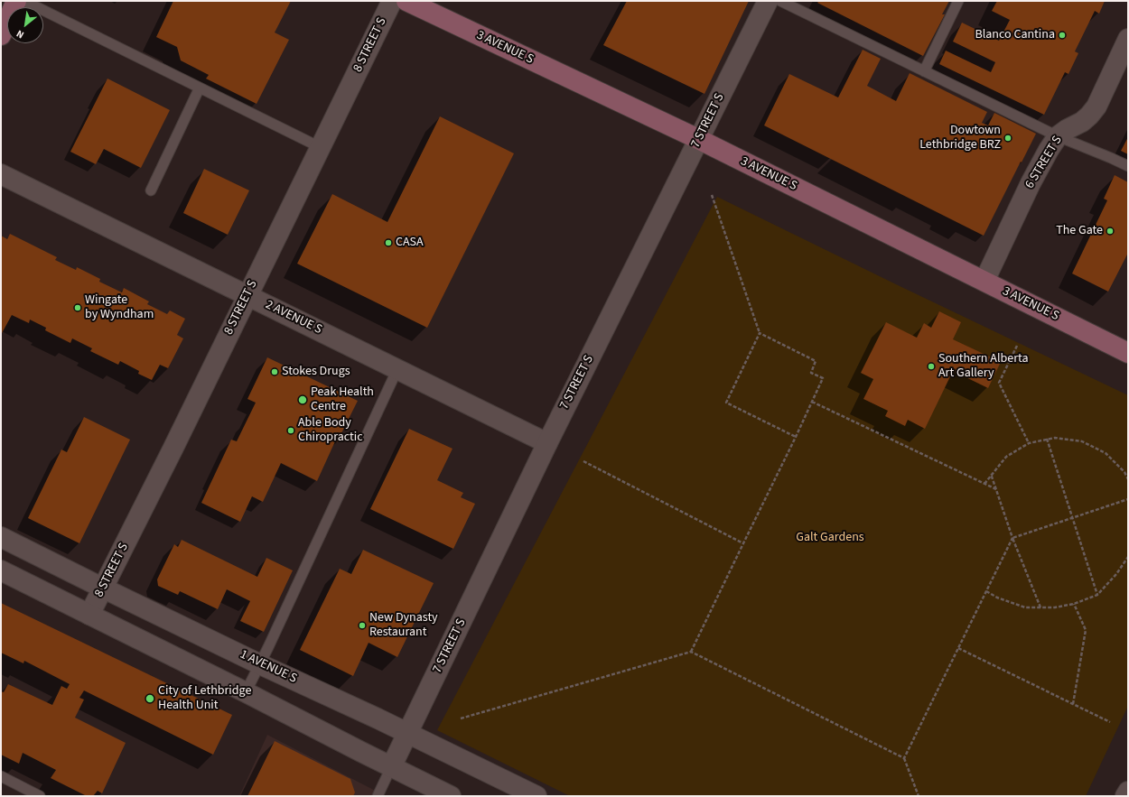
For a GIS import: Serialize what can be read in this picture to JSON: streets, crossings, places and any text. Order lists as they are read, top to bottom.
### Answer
{
  "streets": {
    "main road": ["3 AVENUE S"],
    "street": [
      "8 STREET S",
      "7 STREET S",
      "6 STREET S",
      "2 AVENUE S",
      "1 AVENUE S"
    ]
  },
  "crossings": [
    ["8 STREET S", "2 AVENUE S"],
    ["8 STREET S", "1 AVENUE S"],
    ["3 AVENUE S", "7 STREET S"],
    ["3 AVENUE S", "6 STREET S"],
    ["7 STREET S", "2 AVENUE S"],
    ["7 STREET S", "1 AVENUE S"]
  ],
  "parks": ["Galt Gardens"],
  "places": [
    "Blanco Cantina",
    "Dowtown Lethbridge BRZ",
    "The Gate",
    "CASA",
    "Wingate by Wyndham",
    "Southern Alberta Art Gallery",
    "Stokes Drugs",
    "Peak Health Centre",
    "Able Body Chiropractic",
    "New Dynasty Restaurant",
    "City of Lethbridge Health Unit"
  ],
  "north": "bottom left"
}
